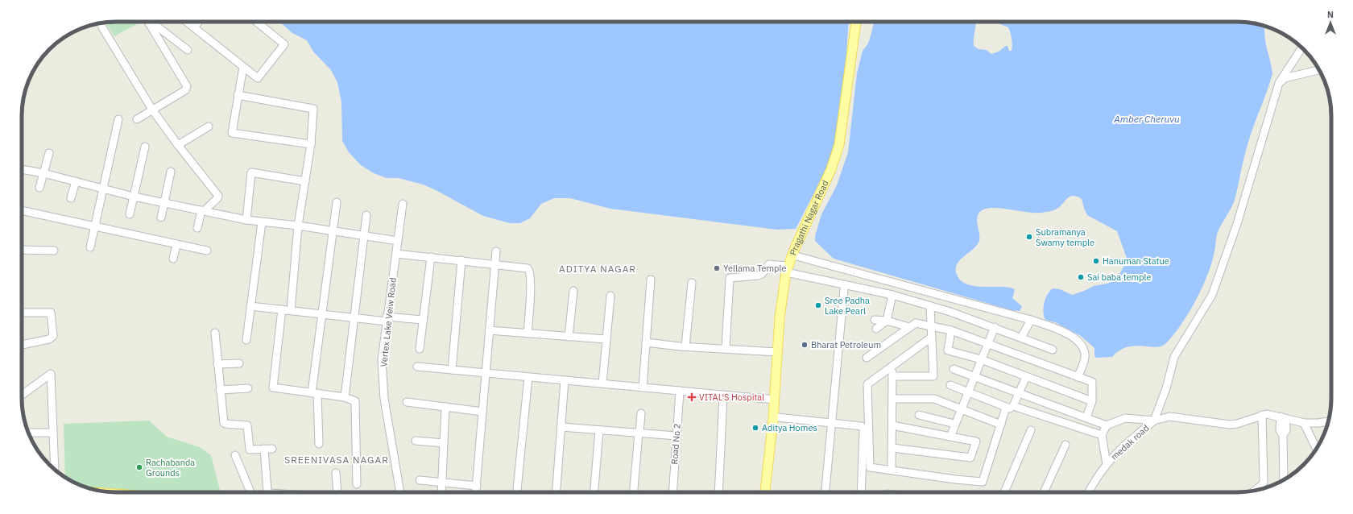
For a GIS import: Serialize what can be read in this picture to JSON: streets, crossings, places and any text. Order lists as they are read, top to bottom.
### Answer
{
  "streets": {
    "main road": ["Pragathi Nagar Road"],
    "street": ["Vertex Lake Veiw Road", "medak road", "Road No 2"]
  },
  "districts": ["ADITYA NAGAR", "SREENIVASA NAGAR"],
  "water": ["Amber Cheruvu"],
  "places": {
    "other": [
      "Subramanya Swamy temple",
      "Hanuman Statue",
      "Yellama Temple",
      "Sai baba temple",
      "Sree Padha Lake Pearl",
      "Bharat Petroleum",
      "Aditya Homes",
      "Rachabanda Grounds"
    ],
    "health": ["VITAL'S Hospital"]
  },
  "north": "top"
}
